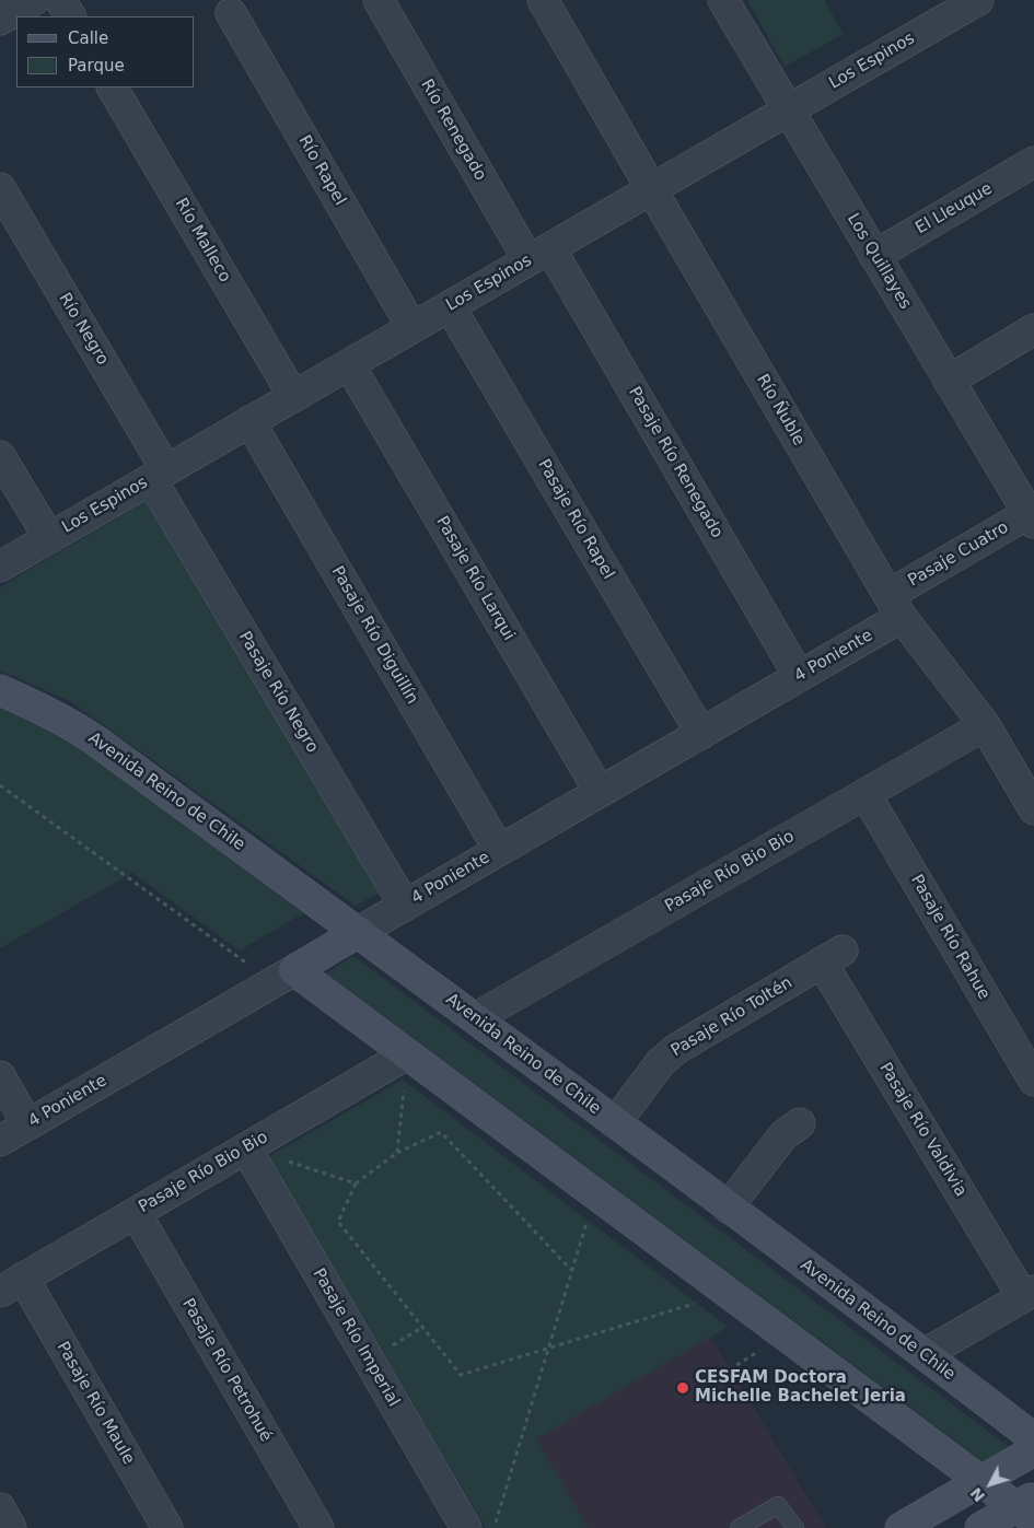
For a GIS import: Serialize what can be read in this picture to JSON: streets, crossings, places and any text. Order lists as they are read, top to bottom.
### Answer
{
  "streets": {
    "street": [
      "Los Espinos",
      "Río Renegado",
      "Río Rapel",
      "El Lleuque",
      "Río Malleco",
      "Los Quillayes",
      "Río Negro",
      "Río Ñuble",
      "Pasaje Río Renegado",
      "Pasaje Río Rapel",
      "Pasaje Cuatro",
      "Pasaje Río Larqui",
      "Pasaje Río Diguillín",
      "4 Poniente",
      "Pasaje Río Negro",
      "Avenida Reino de Chile",
      "Pasaje Río Bio Bio",
      "Pasaje Río Rahue",
      "Pasaje Río Toltén",
      "Pasaje Río Valdivia",
      "Pasaje Río Imperial",
      "Pasaje Río Petrohué",
      "Pasaje Río Maule"
    ]
  },
  "crossings": [
    ["Los Espinos", "Río Renegado"],
    ["Los Espinos", "Río Rapel"],
    ["Los Espinos", "Río Malleco"],
    ["Los Espinos", "Los Quillayes"],
    ["Los Espinos", "Río Negro"],
    ["Los Espinos", "Río Ñuble"],
    ["Los Espinos", "Pasaje Río Renegado"],
    ["Los Espinos", "Pasaje Río Rapel"],
    ["Los Espinos", "Pasaje Río Larqui"],
    ["Los Espinos", "Pasaje Río Diguillín"],
    ["Los Espinos", "Pasaje Río Negro"],
    ["Río Renegado", "Pasaje Río Renegado"],
    ["El Lleuque", "Los Quillayes"],
    ["Los Quillayes", "Pasaje Cuatro"],
    ["Río Negro", "Pasaje Río Negro"],
    ["Río Ñuble", "Pasaje Cuatro"],
    ["Río Ñuble", "4 Poniente"],
    ["Río Ñuble", "Pasaje Río Bio Bio"],
    ["Pasaje Río Renegado", "4 Poniente"],
    ["Pasaje Río Rapel", "4 Poniente"],
    ["Pasaje Cuatro", "4 Poniente"],
    ["Pasaje Río Larqui", "4 Poniente"],
    ["Pasaje Río Diguillín", "4 Poniente"],
    ["4 Poniente", "Pasaje Río Negro"],
    ["4 Poniente", "Avenida Reino de Chile"],
    ["Avenida Reino de Chile", "Pasaje Río Bio Bio"],
    ["Avenida Reino de Chile", "Pasaje Río Toltén"],
    ["Pasaje Río Bio Bio", "Pasaje Río Rahue"],
    ["Pasaje Río Bio Bio", "Pasaje Río Imperial"],
    ["Pasaje Río Bio Bio", "Pasaje Río Petrohué"],
    ["Pasaje Río Bio Bio", "Pasaje Río Maule"],
    ["Pasaje Río Toltén", "Pasaje Río Valdivia"]
  ],
  "places": ["CESFAM Doctora Michelle Bachelet Jeria"],
  "legend": ["Calle", "Parque"],
  "north": "bottom left"
}
